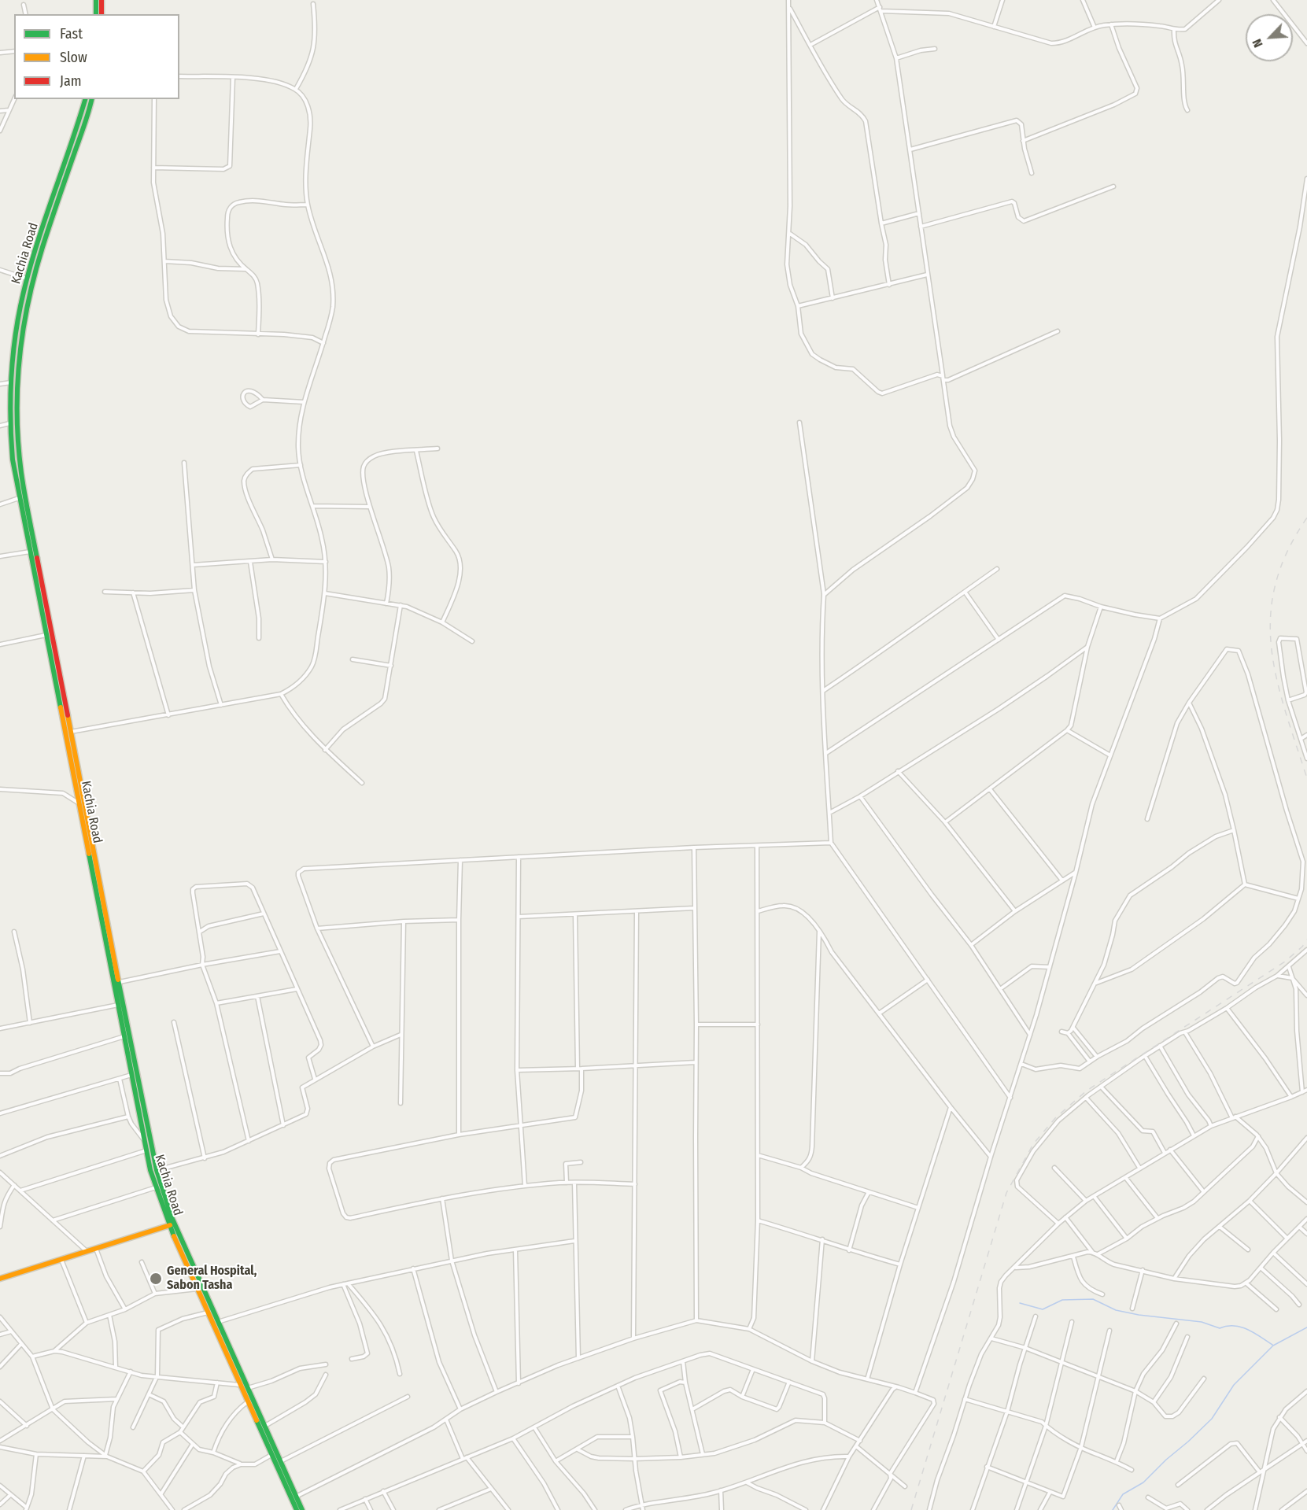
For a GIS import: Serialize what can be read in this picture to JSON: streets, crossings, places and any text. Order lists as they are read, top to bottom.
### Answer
{
  "streets": {
    "main road": ["Kachia Road"]
  },
  "places": ["General Hospital, Sabon Tasha"],
  "legend": ["Fast", "Slow", "Jam"],
  "north": "bottom left"
}
